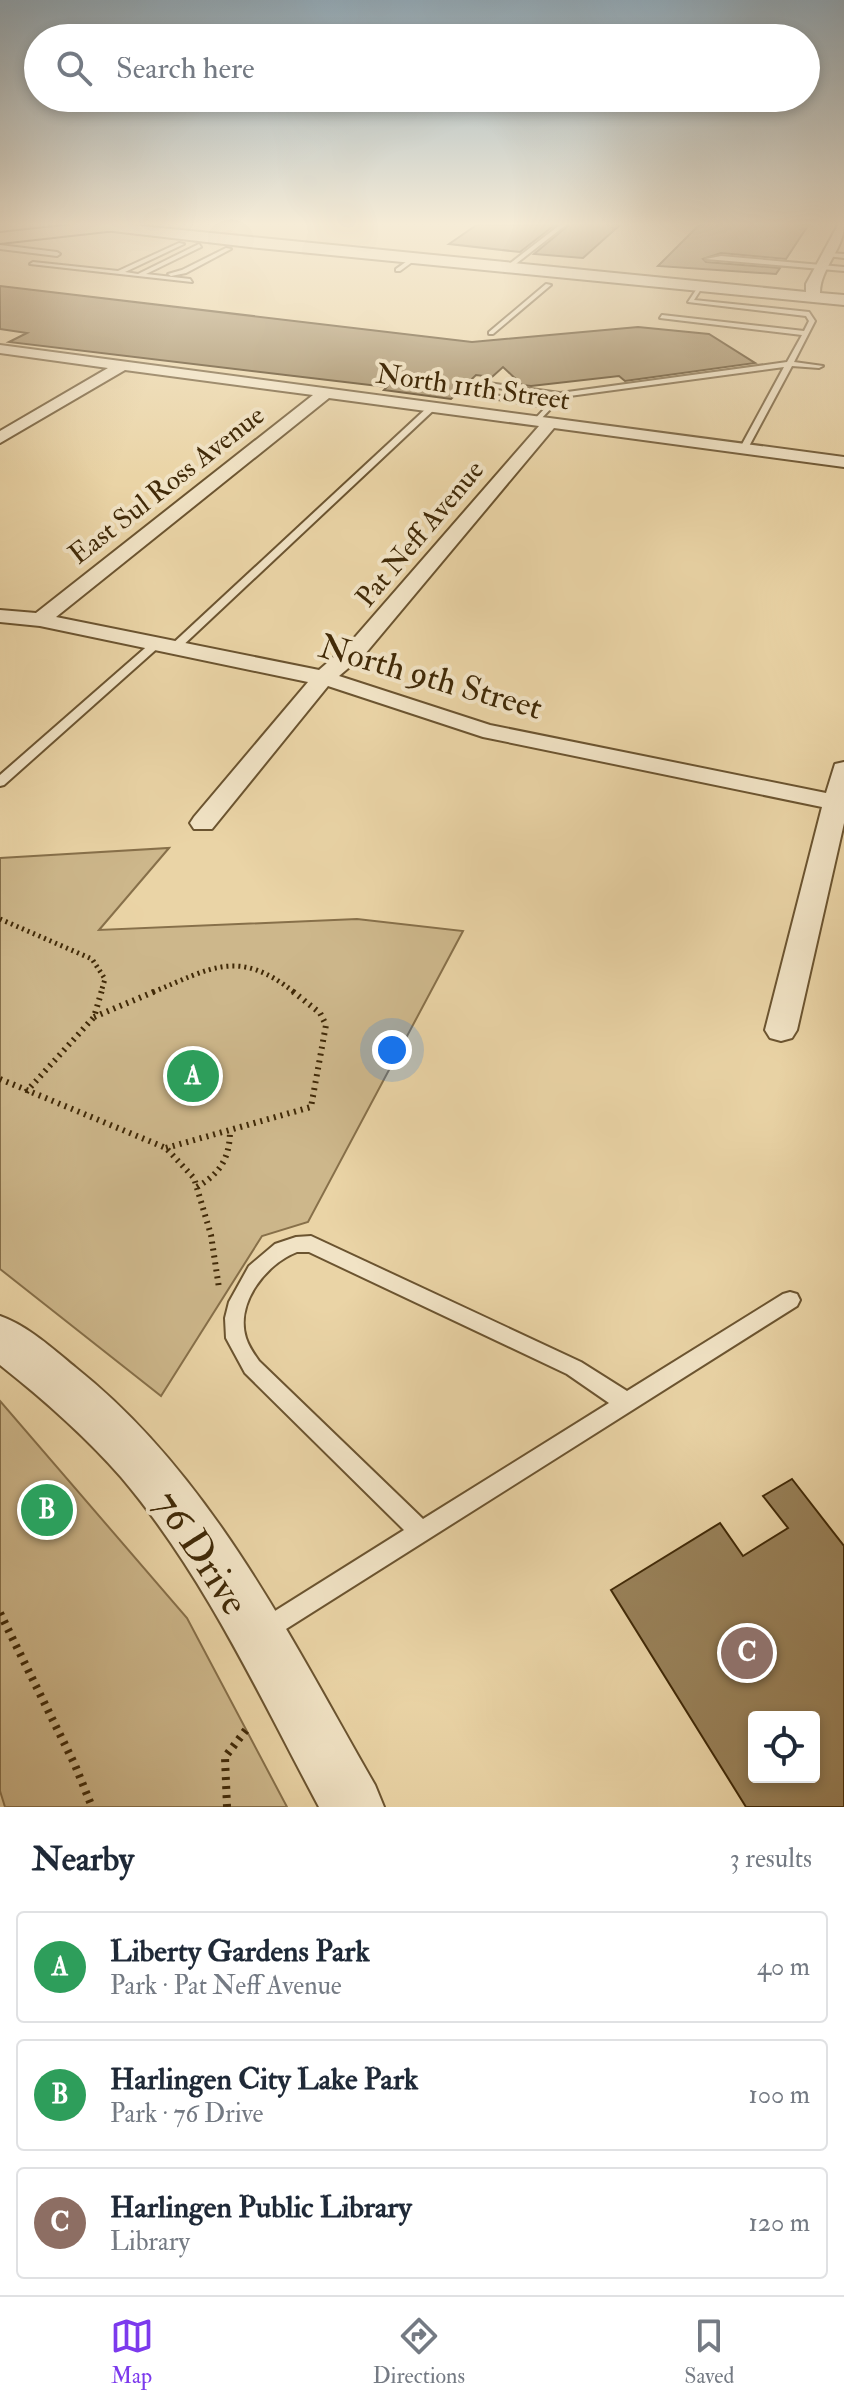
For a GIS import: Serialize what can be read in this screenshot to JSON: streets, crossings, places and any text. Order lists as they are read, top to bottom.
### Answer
{
  "streets": {
    "street": [
      "North 11th Street",
      "East Sul Ross Avenue",
      "Pat Neff Avenue",
      "North 9th Street",
      "76 Drive"
    ]
  },
  "crossings": [
    ["North 11th Street", "East Sul Ross Avenue"],
    ["North 11th Street", "Pat Neff Avenue"],
    ["East Sul Ross Avenue", "North 9th Street"],
    ["Pat Neff Avenue", "North 9th Street"]
  ],
  "page": {
    "search": "Search here",
    "pins": ["A", "B", "C"],
    "heading": ["Nearby", "3 results"],
    "list": [
      {
        "mark": "A",
        "name": "Liberty Gardens Park",
        "note": "Park · Pat Neff Avenue",
        "value": "40 m"
      },
      {
        "mark": "B",
        "name": "Harlingen City Lake Park",
        "note": "Park · 76 Drive",
        "value": "100 m"
      },
      {
        "mark": "C",
        "name": "Harlingen Public Library",
        "note": "Library",
        "value": "120 m"
      }
    ],
    "nav": ["Map", "Directions", "Saved"]
  }
}
